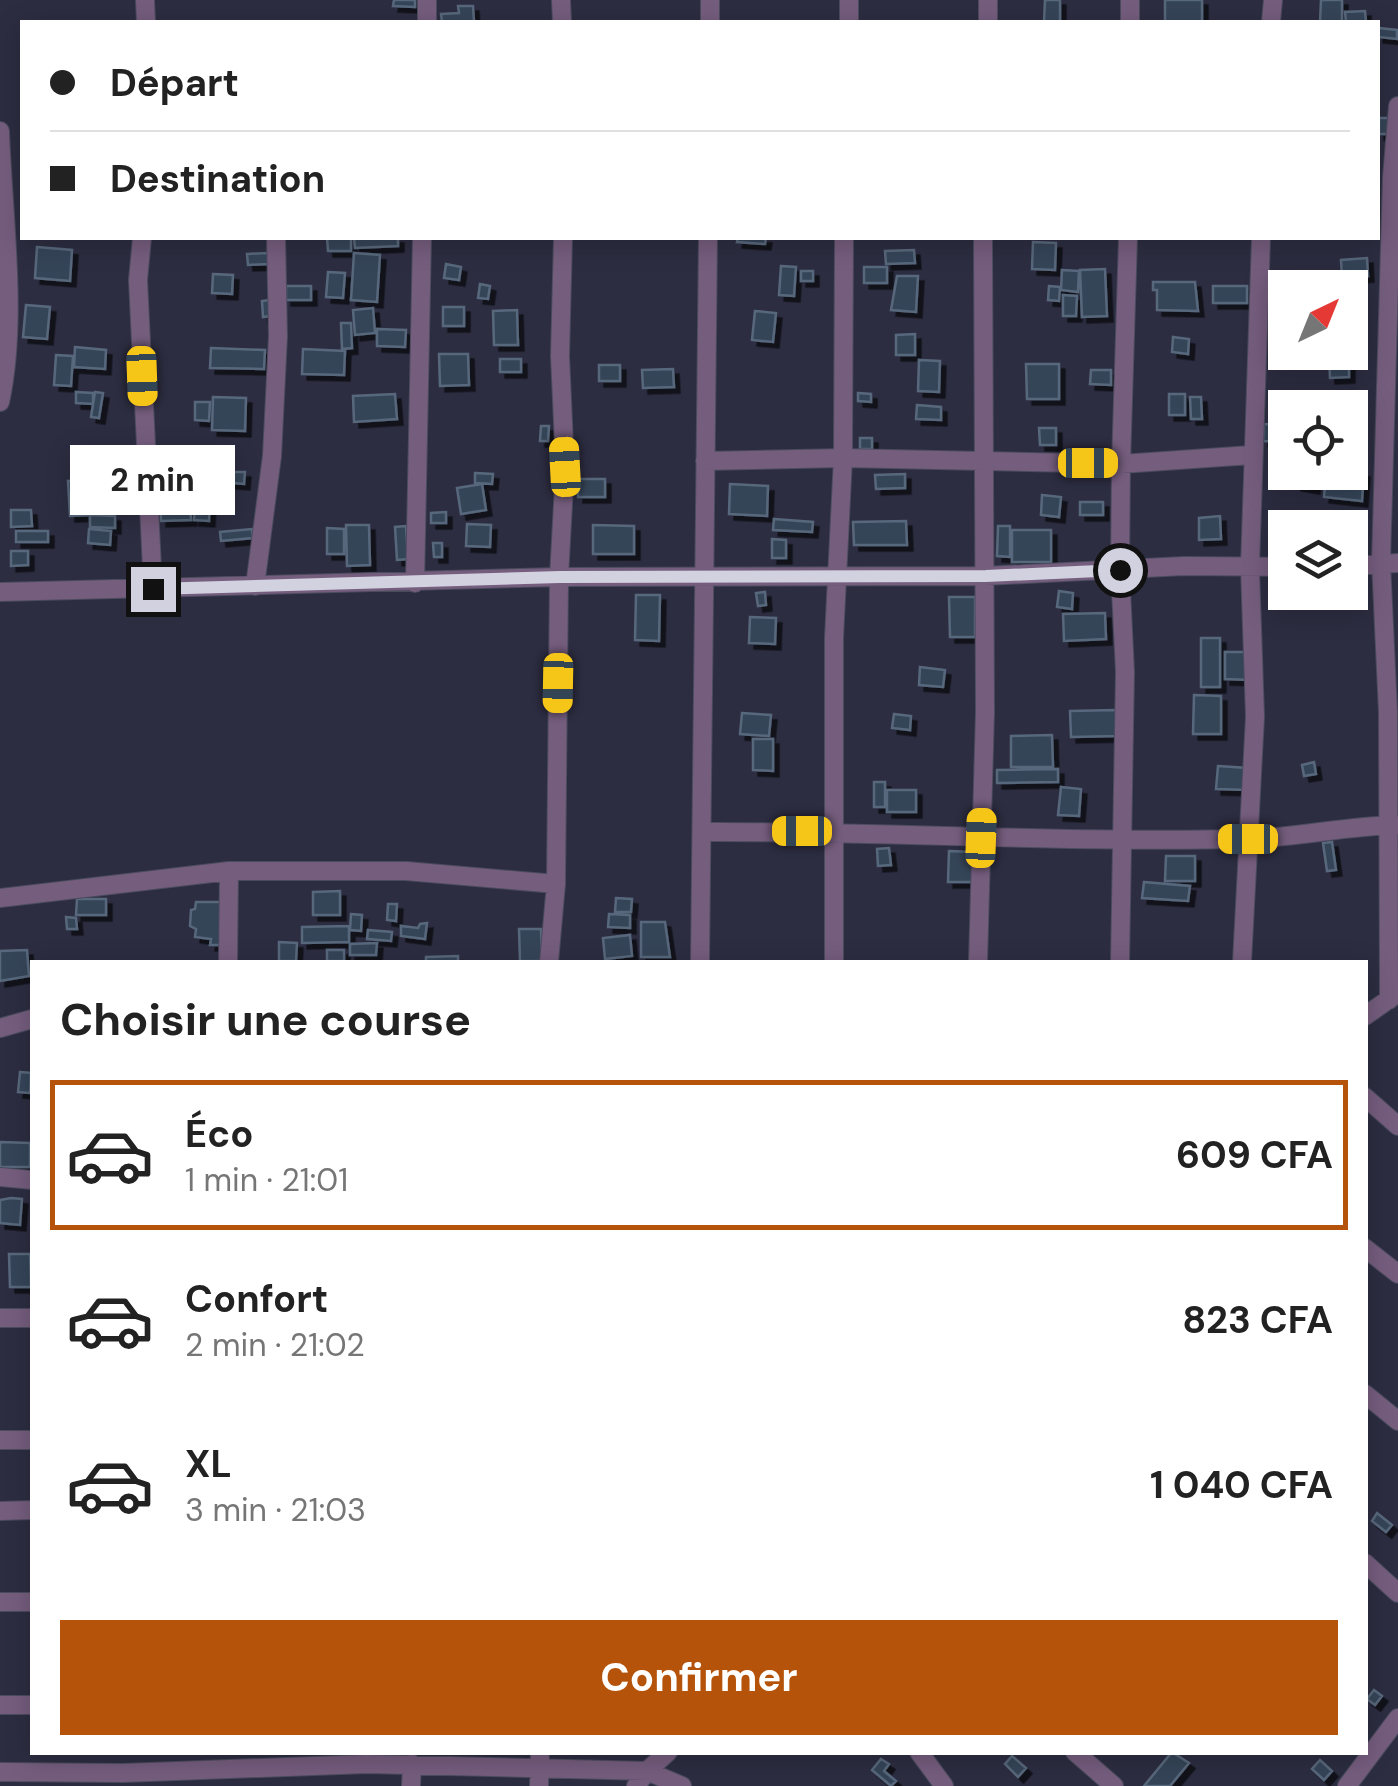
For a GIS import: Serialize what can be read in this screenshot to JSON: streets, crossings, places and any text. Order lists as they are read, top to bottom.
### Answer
{
  "north": "top right",
  "page": {
    "banner": ["Départ", "Destination"],
    "bubble": "2 min",
    "heading": "Choisir une course",
    "list": [
      {
        "name": "Éco",
        "note": "1 min · 21:01",
        "value": "609 CFA"
      },
      {
        "name": "Confort",
        "note": "2 min · 21:02",
        "value": "823 CFA"
      },
      {
        "name": "XL",
        "note": "3 min · 21:03",
        "value": "1 040 CFA"
      }
    ],
    "buttons": "Confirmer"
  }
}
